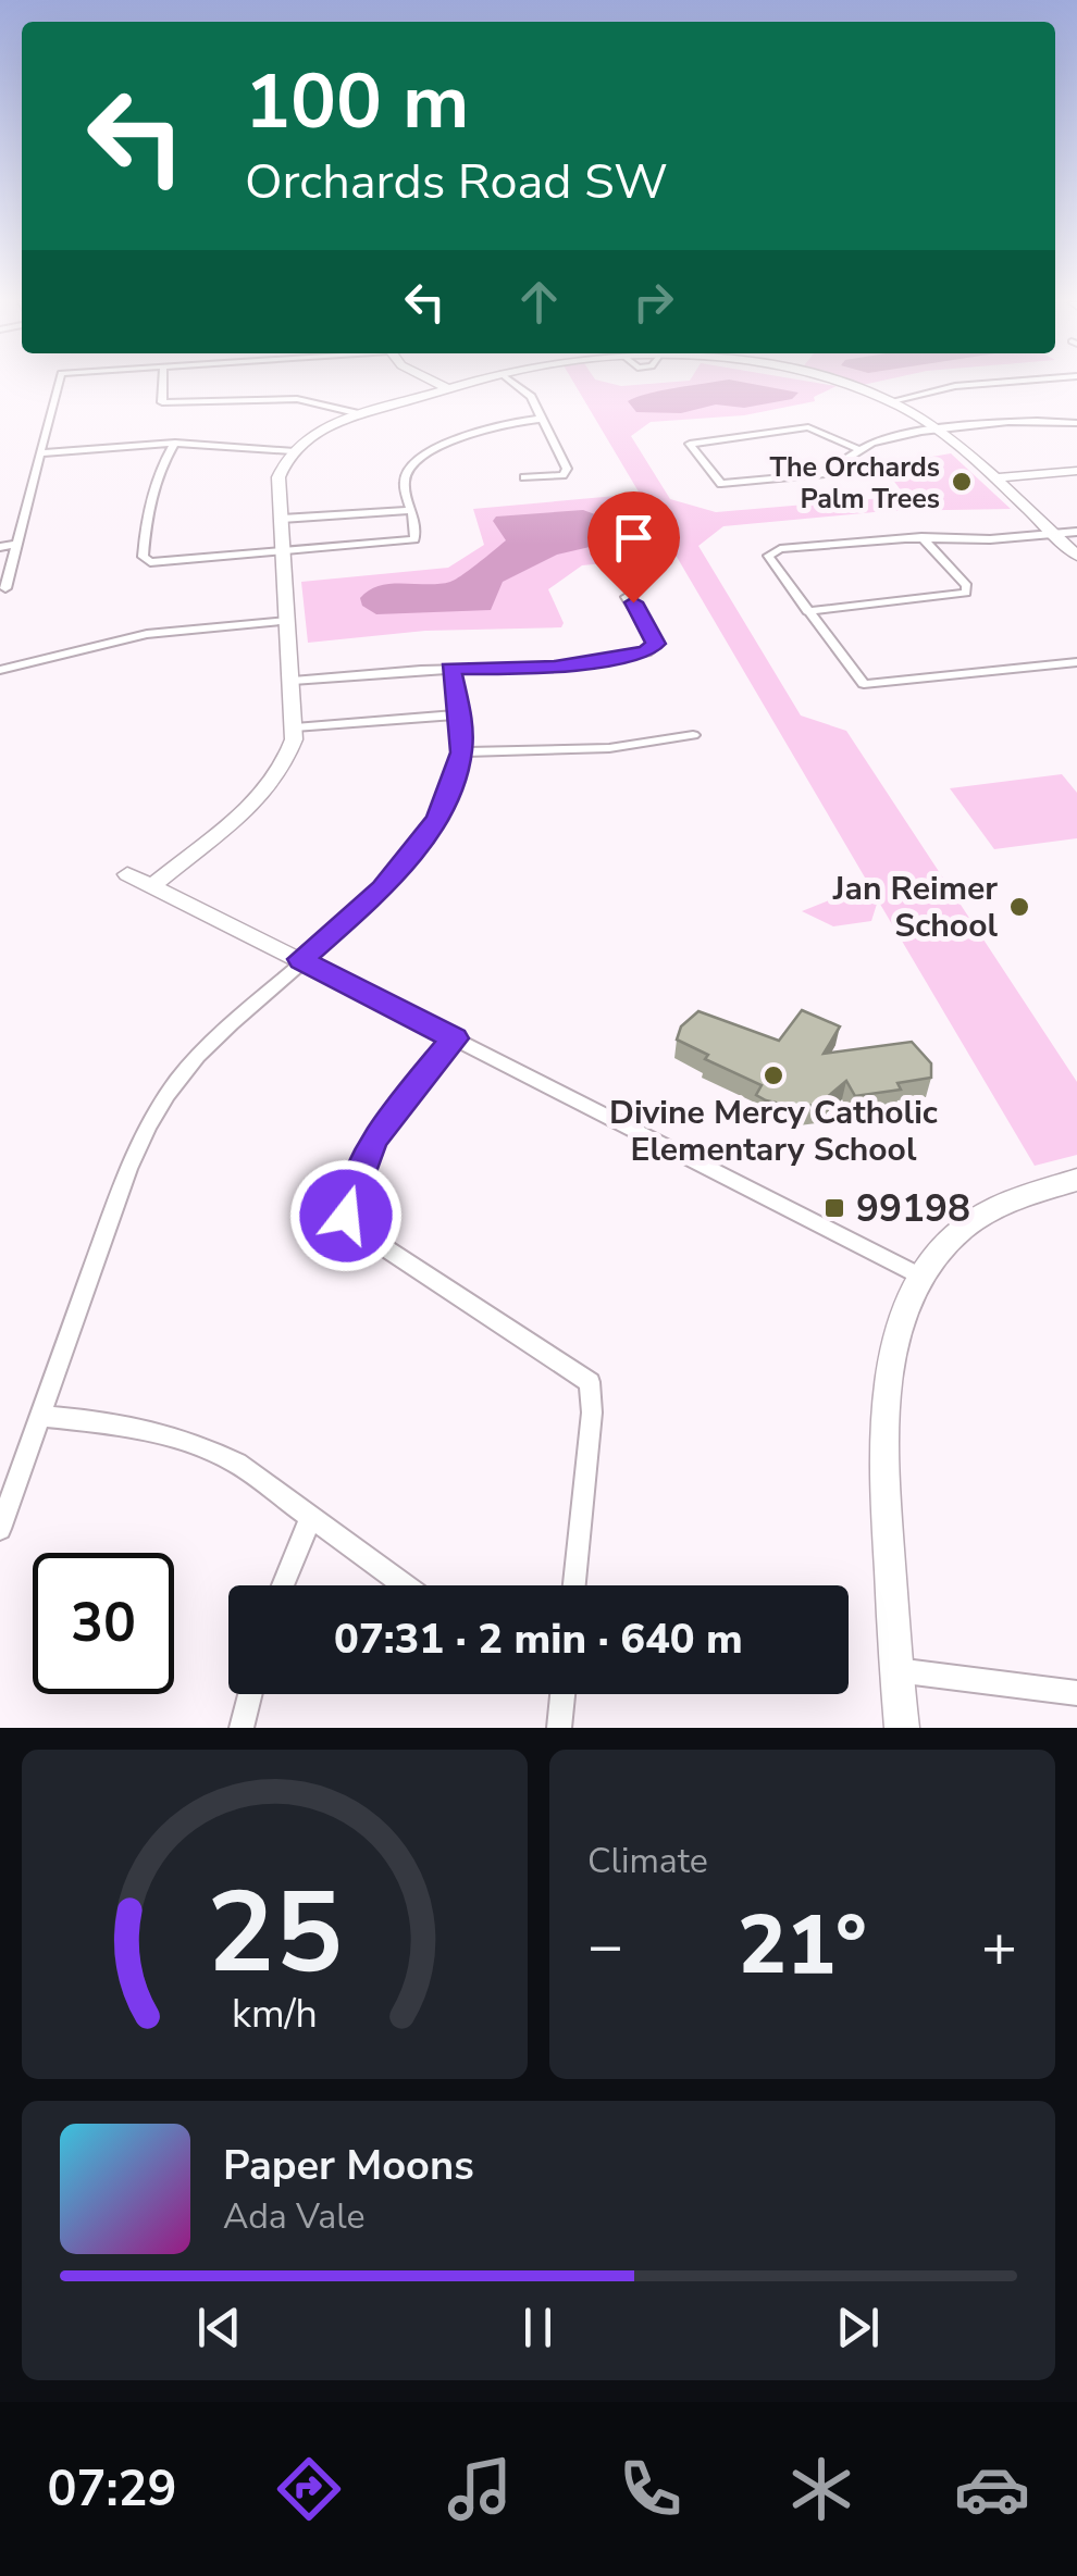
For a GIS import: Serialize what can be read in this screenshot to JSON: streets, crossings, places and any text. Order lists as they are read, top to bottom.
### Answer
{
  "places": {
    "other": ["The Orchards Palm Trees", "Jan Reimer School", "Divine Mercy Catholic Elementary School"],
    "transit": ["99198"]
  },
  "page": {
    "turn": ["100 m", "Orchards Road SW"],
    "limit": "30",
    "trip": "07:31 · 2 min · 640 m",
    "tile": "Climate",
    "heat": ["−", "21°", "+"],
    "song": ["Paper Moons", "Ada Vale"],
    "tabs": "07:29",
    "gauge": ["25", "km/h"]
  }
}
